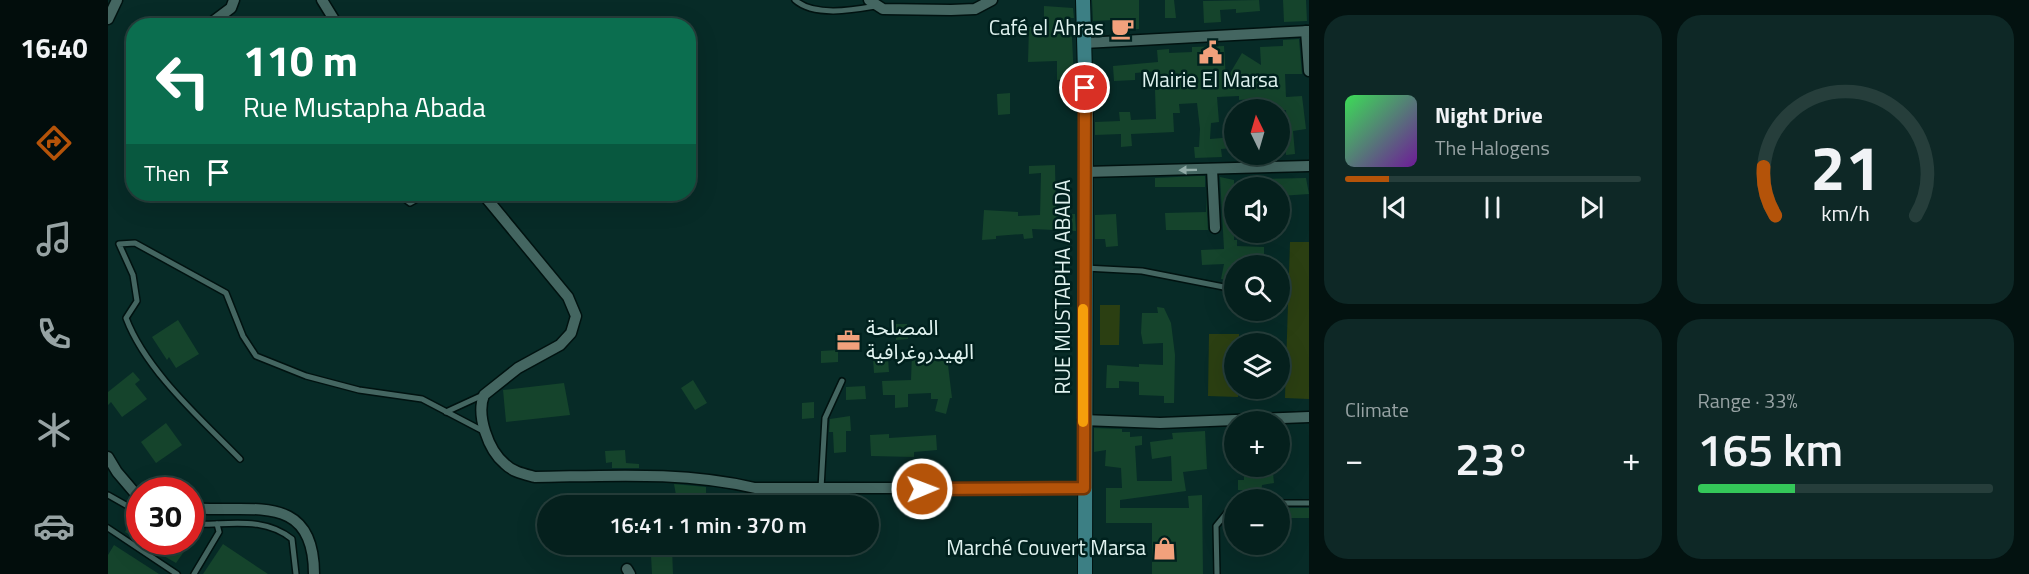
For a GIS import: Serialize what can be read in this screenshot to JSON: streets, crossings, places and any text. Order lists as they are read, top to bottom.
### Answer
{
  "streets": {
    "main road": ["RUE MUSTAPHA ABADA"]
  },
  "places": {
    "cafe": ["Café el Ahras"],
    "public building": ["Mairie El Marsa"],
    "office": ["المصلحة الهيدروغرافية"],
    "shop": ["Marché Couvert Marsa"]
  },
  "north": "top",
  "page": {
    "tabs": "16:40",
    "turn": ["110 m", "Rue Mustapha Abada"],
    "song": ["Night Drive", "The Halogens"],
    "map_buttons": ["+", "−"],
    "then": "Then",
    "tile": [
      "Climate",
      ["Range · 33%", "165 km"]
    ],
    "heat": ["−", "23°", "+"],
    "limit": "30",
    "trip": "16:41 · 1 min · 370 m",
    "gauge": ["21", "km/h"]
  }
}
